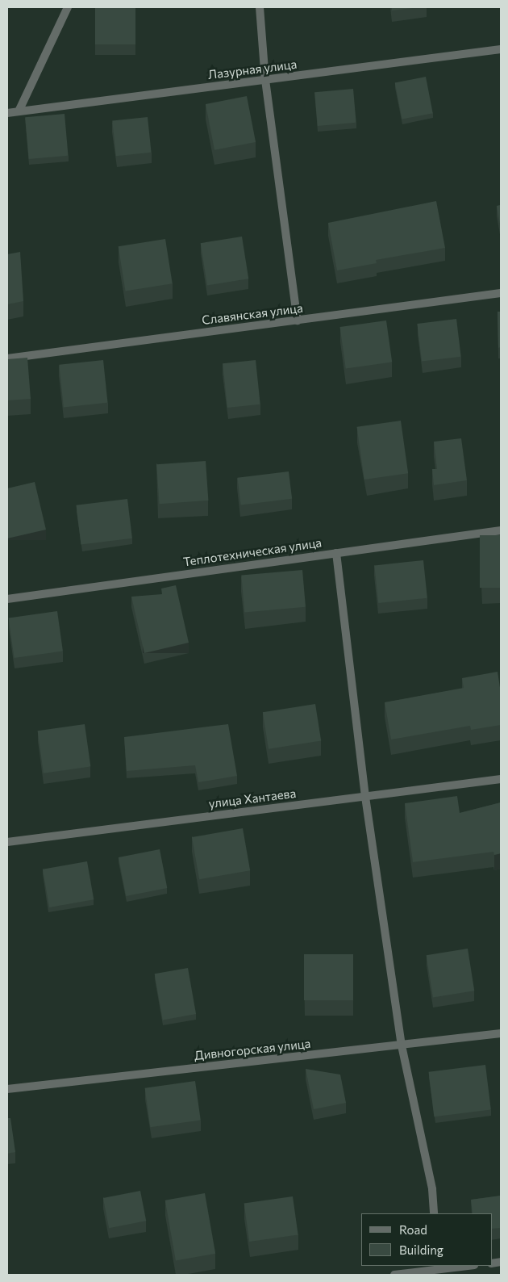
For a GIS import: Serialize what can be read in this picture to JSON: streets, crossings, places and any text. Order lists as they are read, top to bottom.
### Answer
{
  "streets": {
    "street": [
      "Лазурная улица",
      "Славянская улица",
      "Теплотехническая улица",
      "улица Хантаева",
      "Дивногорская улица"
    ]
  },
  "legend": ["Road", "Building"]
}
